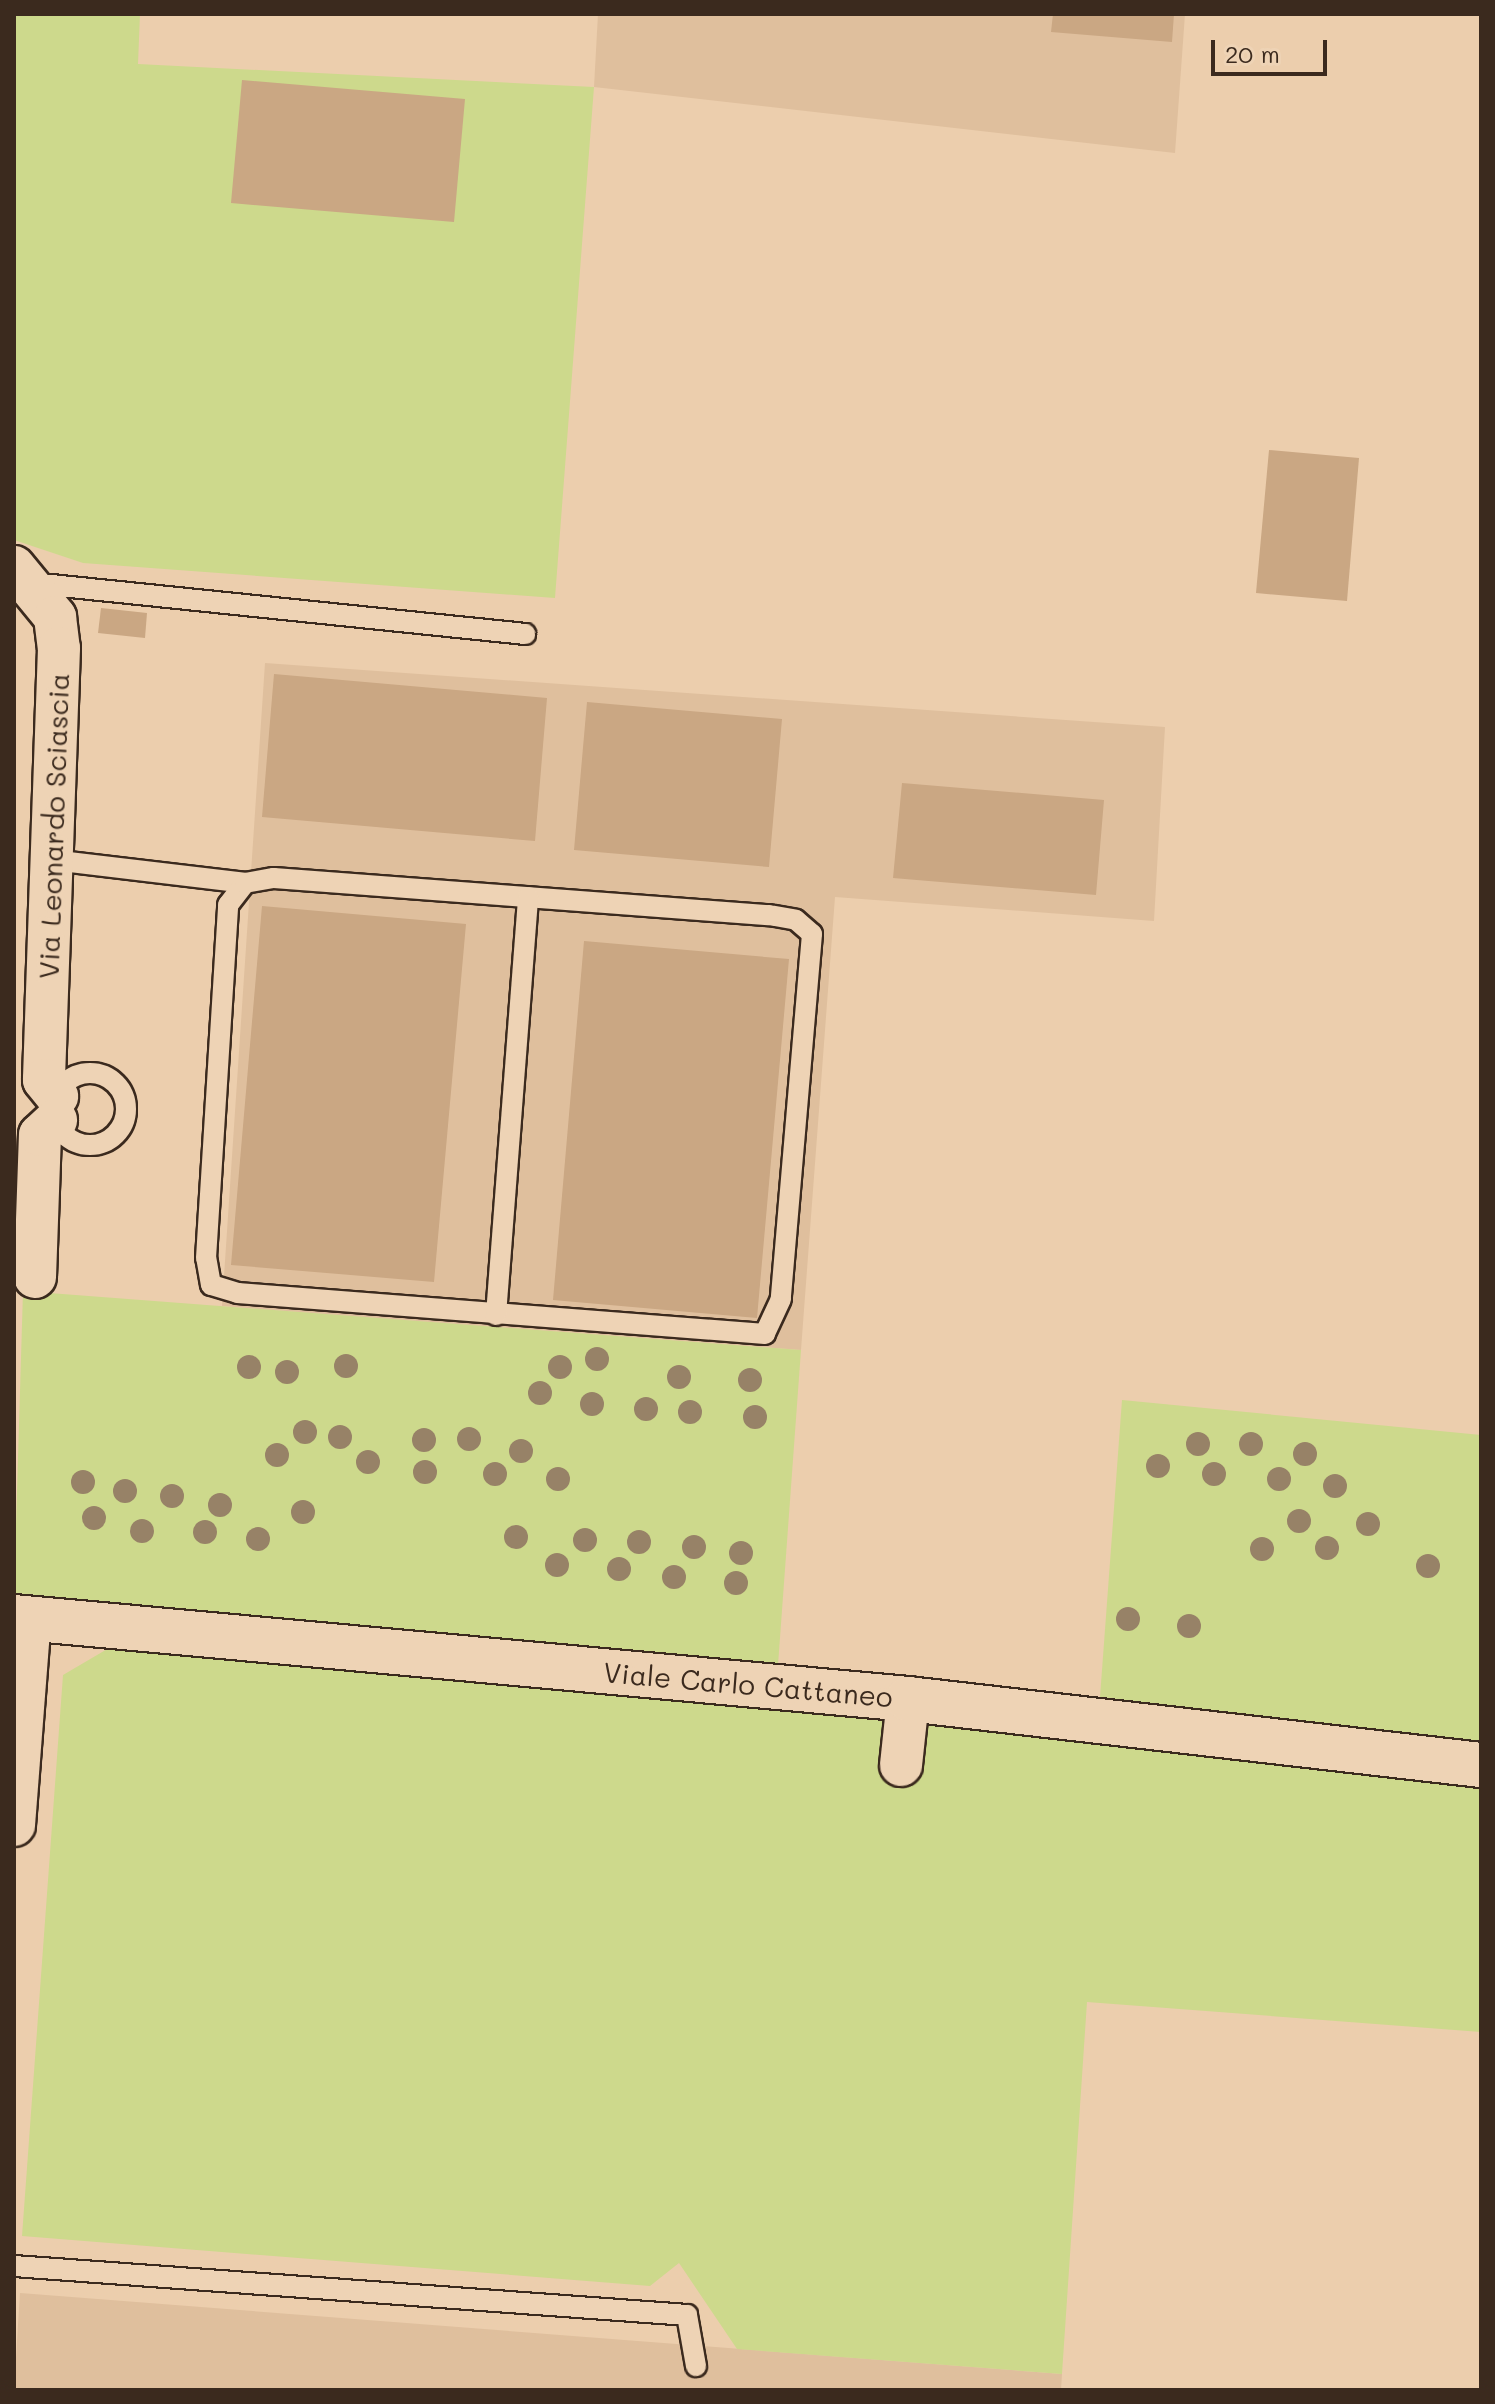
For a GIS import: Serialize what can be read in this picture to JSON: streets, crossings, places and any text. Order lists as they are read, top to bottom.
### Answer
{
  "streets": {
    "street": ["Via Leonardo Sciascia", "Viale Carlo Cattaneo"]
  },
  "scale_bar": "20 m"
}
